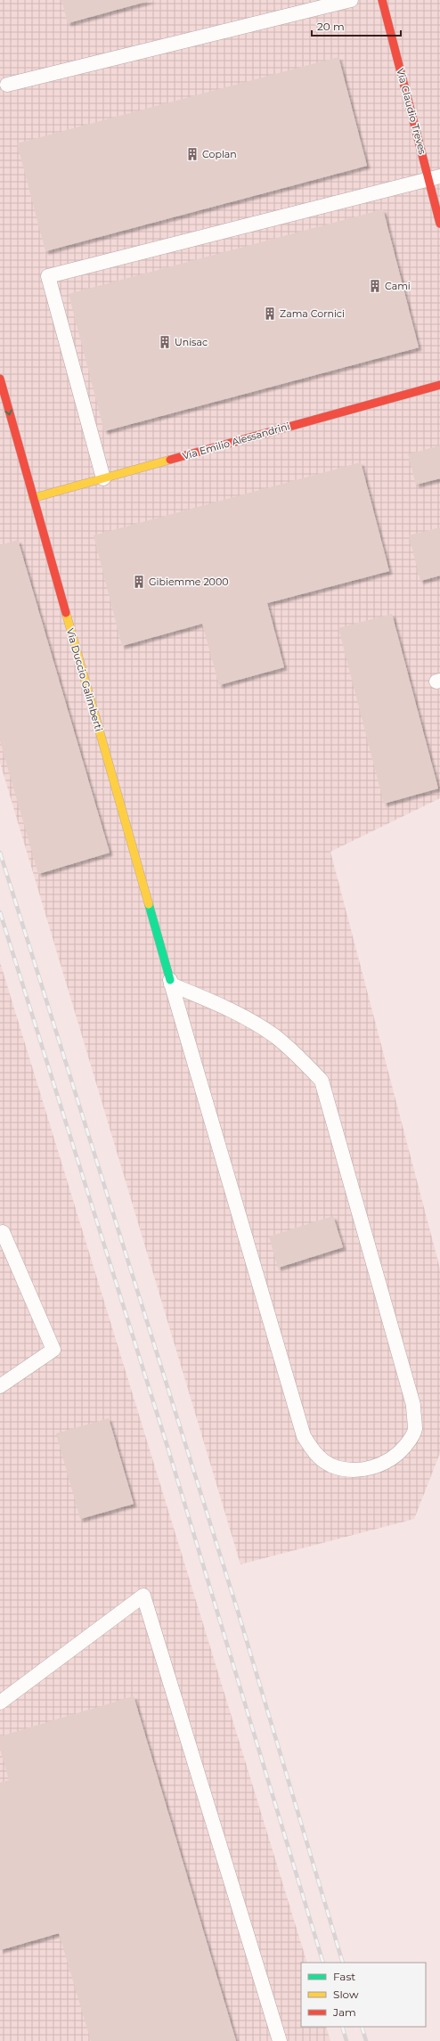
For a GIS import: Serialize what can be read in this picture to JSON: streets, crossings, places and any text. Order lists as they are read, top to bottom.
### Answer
{
  "streets": {
    "street": ["Via Claudio Treves", "Via Emilio Alessandrini", "Via Duccio Galimberti"]
  },
  "crossings": [
    ["Via Emilio Alessandrini", "Via Duccio Galimberti"]
  ],
  "places": {
    "building": [
      "Coplan",
      "Cami",
      "Zama Cornici",
      "Unisac",
      "Gibiemme 2000"
    ]
  },
  "legend": ["Fast", "Slow", "Jam"],
  "scale_bar": "20 m"
}
